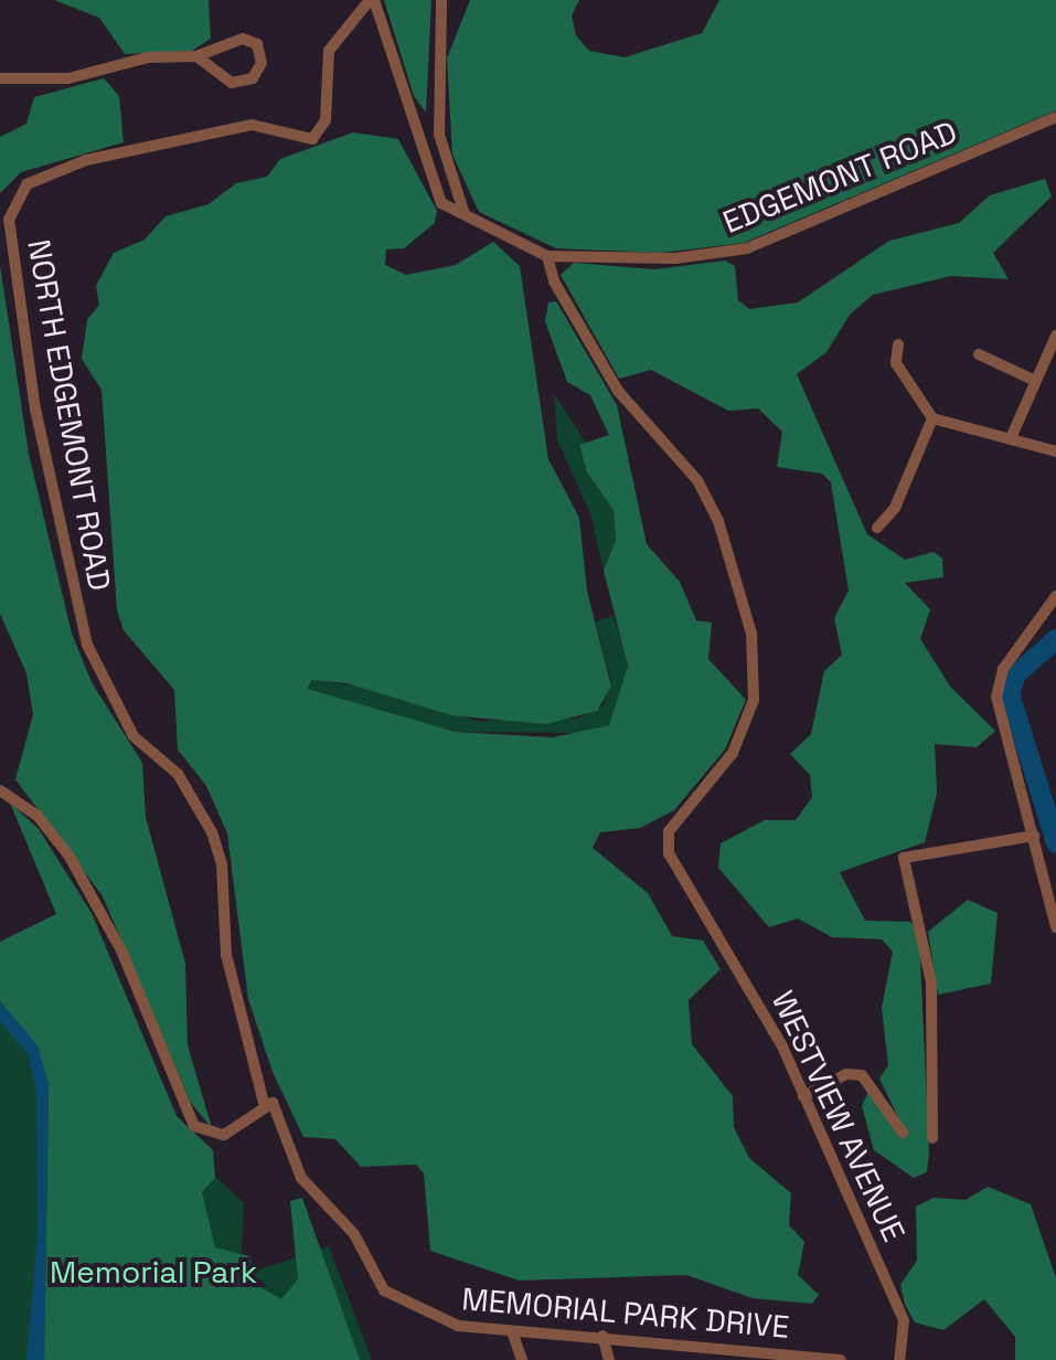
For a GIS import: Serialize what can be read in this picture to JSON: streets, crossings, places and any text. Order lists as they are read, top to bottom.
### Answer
{
  "streets": {
    "street": [
      "EDGEMONT ROAD",
      "NORTH EDGEMONT ROAD",
      "WESTVIEW AVENUE",
      "MEMORIAL PARK DRIVE"
    ]
  },
  "crossings": [
    ["EDGEMONT ROAD", "NORTH EDGEMONT ROAD"],
    ["EDGEMONT ROAD", "WESTVIEW AVENUE"],
    ["NORTH EDGEMONT ROAD", "MEMORIAL PARK DRIVE"]
  ],
  "parks": ["Memorial Park"]
}
